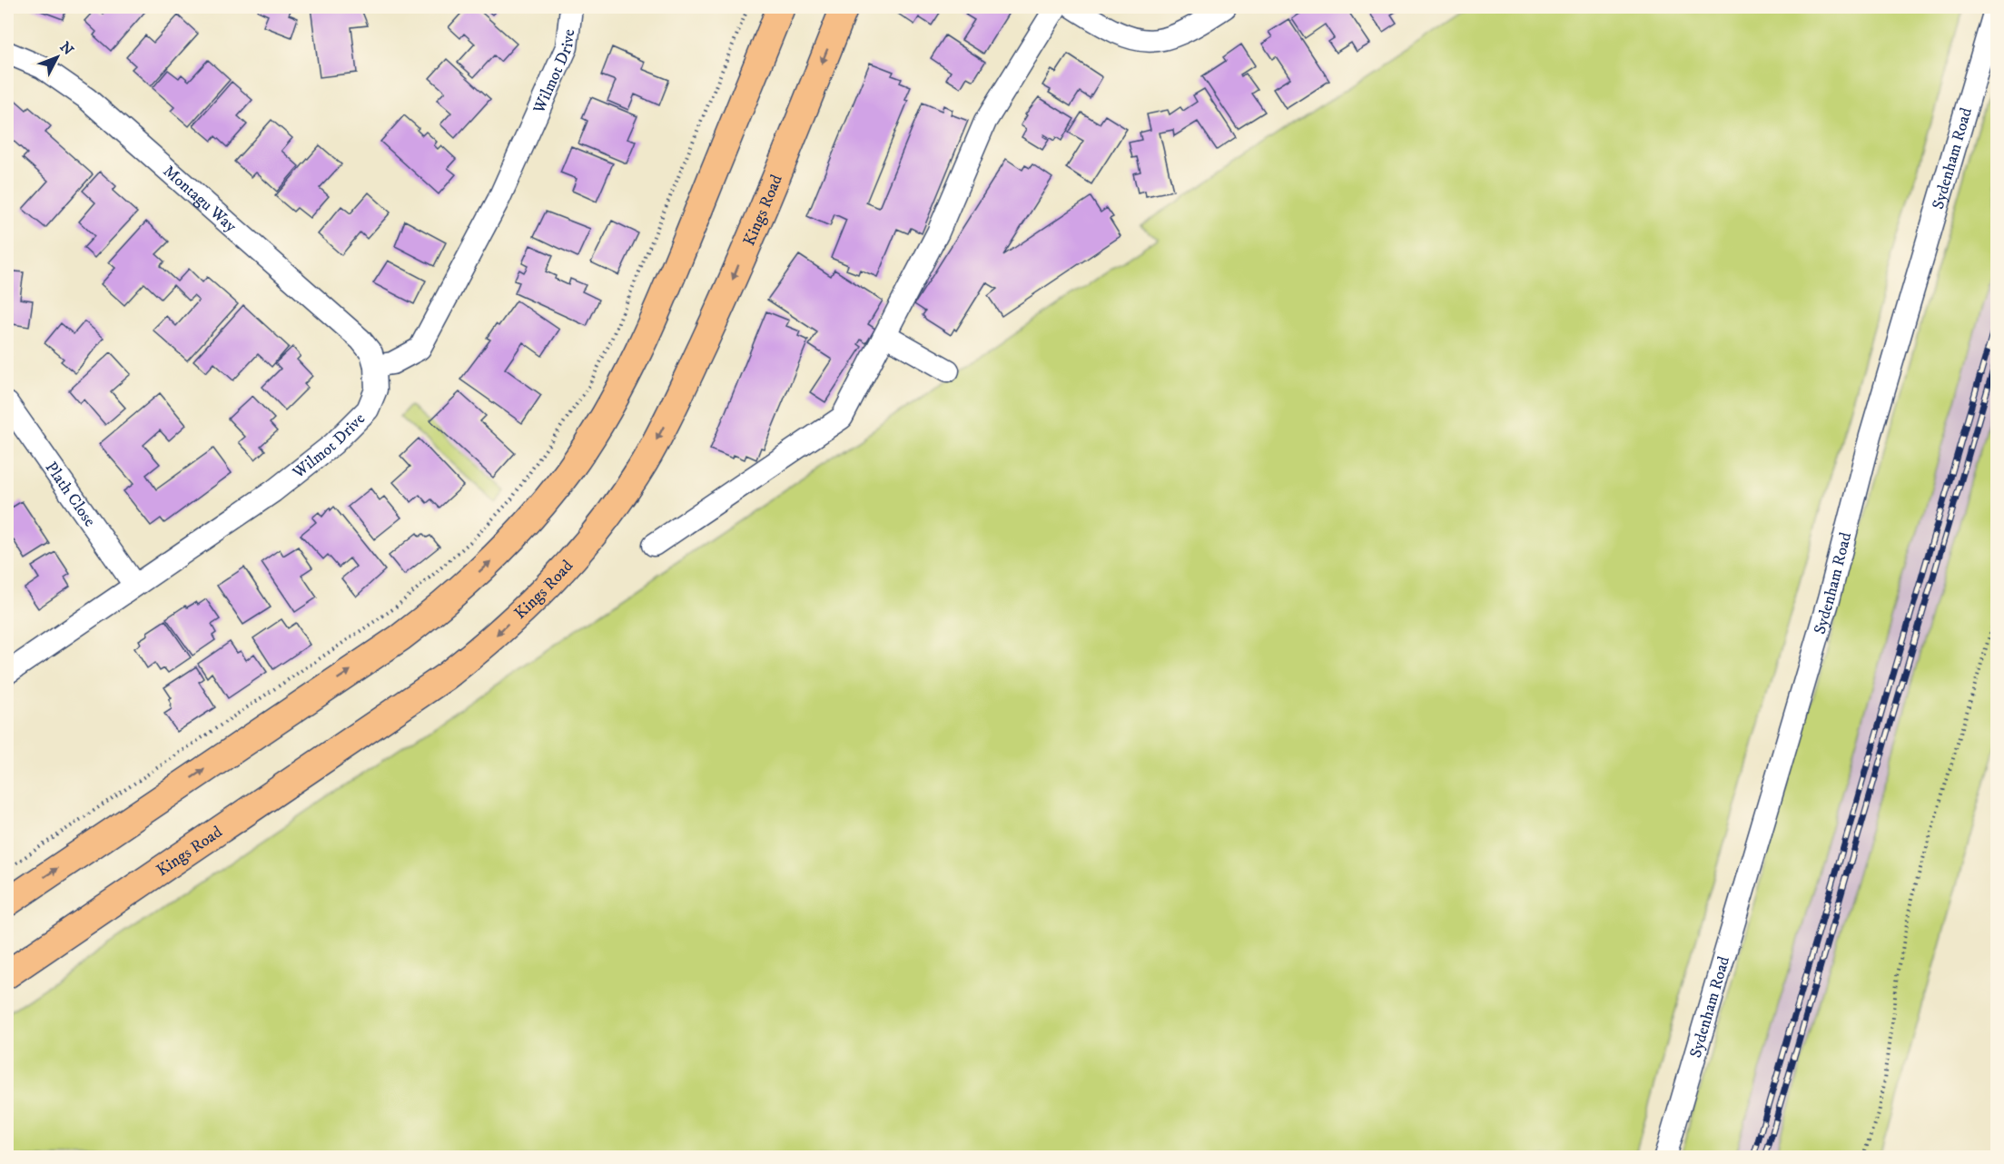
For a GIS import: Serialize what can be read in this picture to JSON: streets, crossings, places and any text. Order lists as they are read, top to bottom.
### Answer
{
  "streets": {
    "main road": ["Kings Road"],
    "street": [
      "Wilmot Drive",
      "Sydenham Road",
      "Montagu Way",
      "Plath Close"
    ]
  },
  "crossings": [
    ["Wilmot Drive", "Montagu Way"],
    ["Wilmot Drive", "Plath Close"]
  ],
  "north": "top right"
}
